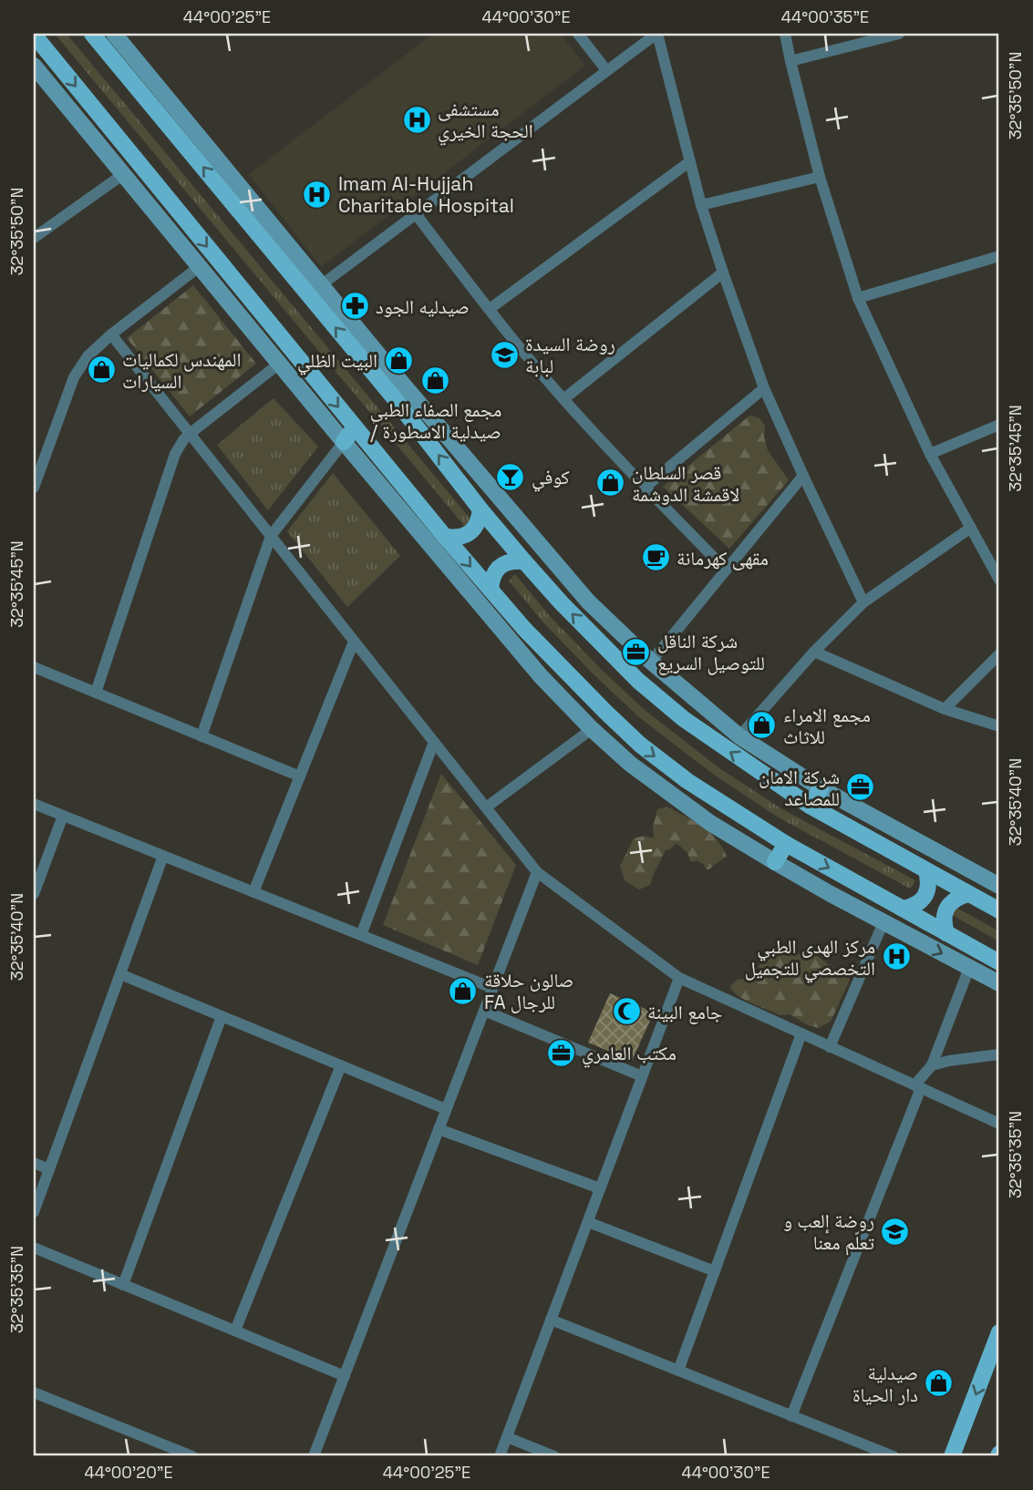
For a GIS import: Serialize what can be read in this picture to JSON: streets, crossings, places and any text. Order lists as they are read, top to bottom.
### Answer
{
  "places": {
    "hospital": ["مستشفى الحجة الخيري", "Imam Al-Hujjah Charitable Hospital", "مركز الهدى الطبي التخصصي للتجميل"],
    "pharmacy": ["صيدليه الجود"],
    "school or university": ["روضة السيدة لبابة", "روضة إلعب و تعلّم معنا"],
    "shop": [
      "البيت الظلي",
      "المهندس لكماليات السيارات",
      "مجمع الصفاء الطبي / صيدلية الاسطورة",
      "قصر السلطان لاقمشة الدوشمة",
      "مجمع الامراء للاثاث",
      "صالون حلاقة FA للرجال",
      "صيدلية دار الحياة"
    ],
    "bar": ["كوفي"],
    "cafe": ["مقهى كهرمانة"],
    "office": ["شركة الناقل للتوصيل السريع", "شركة الامان للمصاعد", "مكتب العامري"],
    "mosque": ["جامع البينة"]
  },
  "coordinates": [
    "44°00'25\"E",
    "44°00'30\"E",
    "44°00'35\"E",
    "32°35'50\"N",
    "32°35'45\"N",
    "32°35'40\"N",
    "32°35'35\"N",
    "44°00'20\"E"
  ]
}
